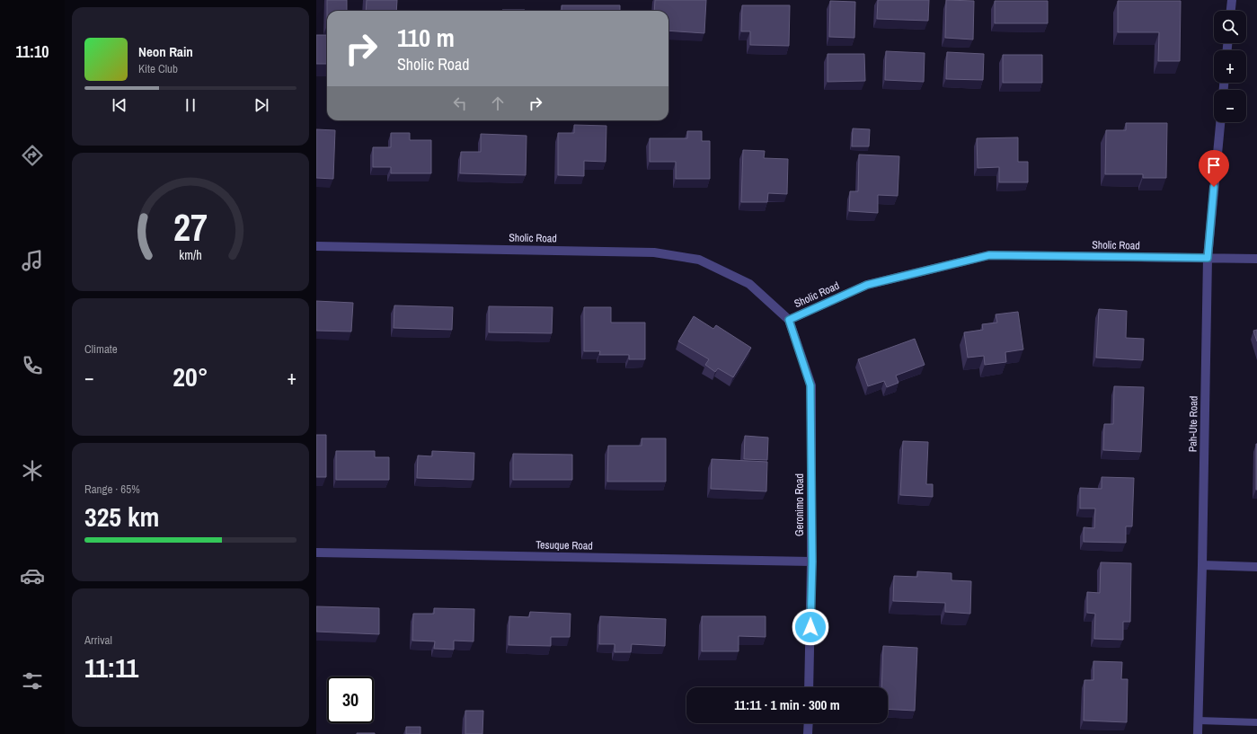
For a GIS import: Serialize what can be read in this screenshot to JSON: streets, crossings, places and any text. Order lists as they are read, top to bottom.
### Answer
{
  "streets": {
    "street": [
      "Sholic Road",
      "Pah-Ute Road",
      "Geronimo Road",
      "Tesuque Road"
    ]
  },
  "crossings": [
    ["Sholic Road", "Pah-Ute Road"],
    ["Sholic Road", "Geronimo Road"],
    ["Geronimo Road", "Tesuque Road"]
  ],
  "page": {
    "tabs": "11:10",
    "map_buttons": ["+", "−"],
    "turn": ["110 m", "Sholic Road"],
    "song": ["Neon Rain", "Kite Club"],
    "tile": [
      "Climate",
      ["Range · 65%", "325 km"],
      ["Arrival", "11:11"]
    ],
    "heat": ["−", "20°", "+"],
    "limit": "30",
    "trip": "11:11 · 1 min · 300 m",
    "gauge": ["27", "km/h"]
  }
}
